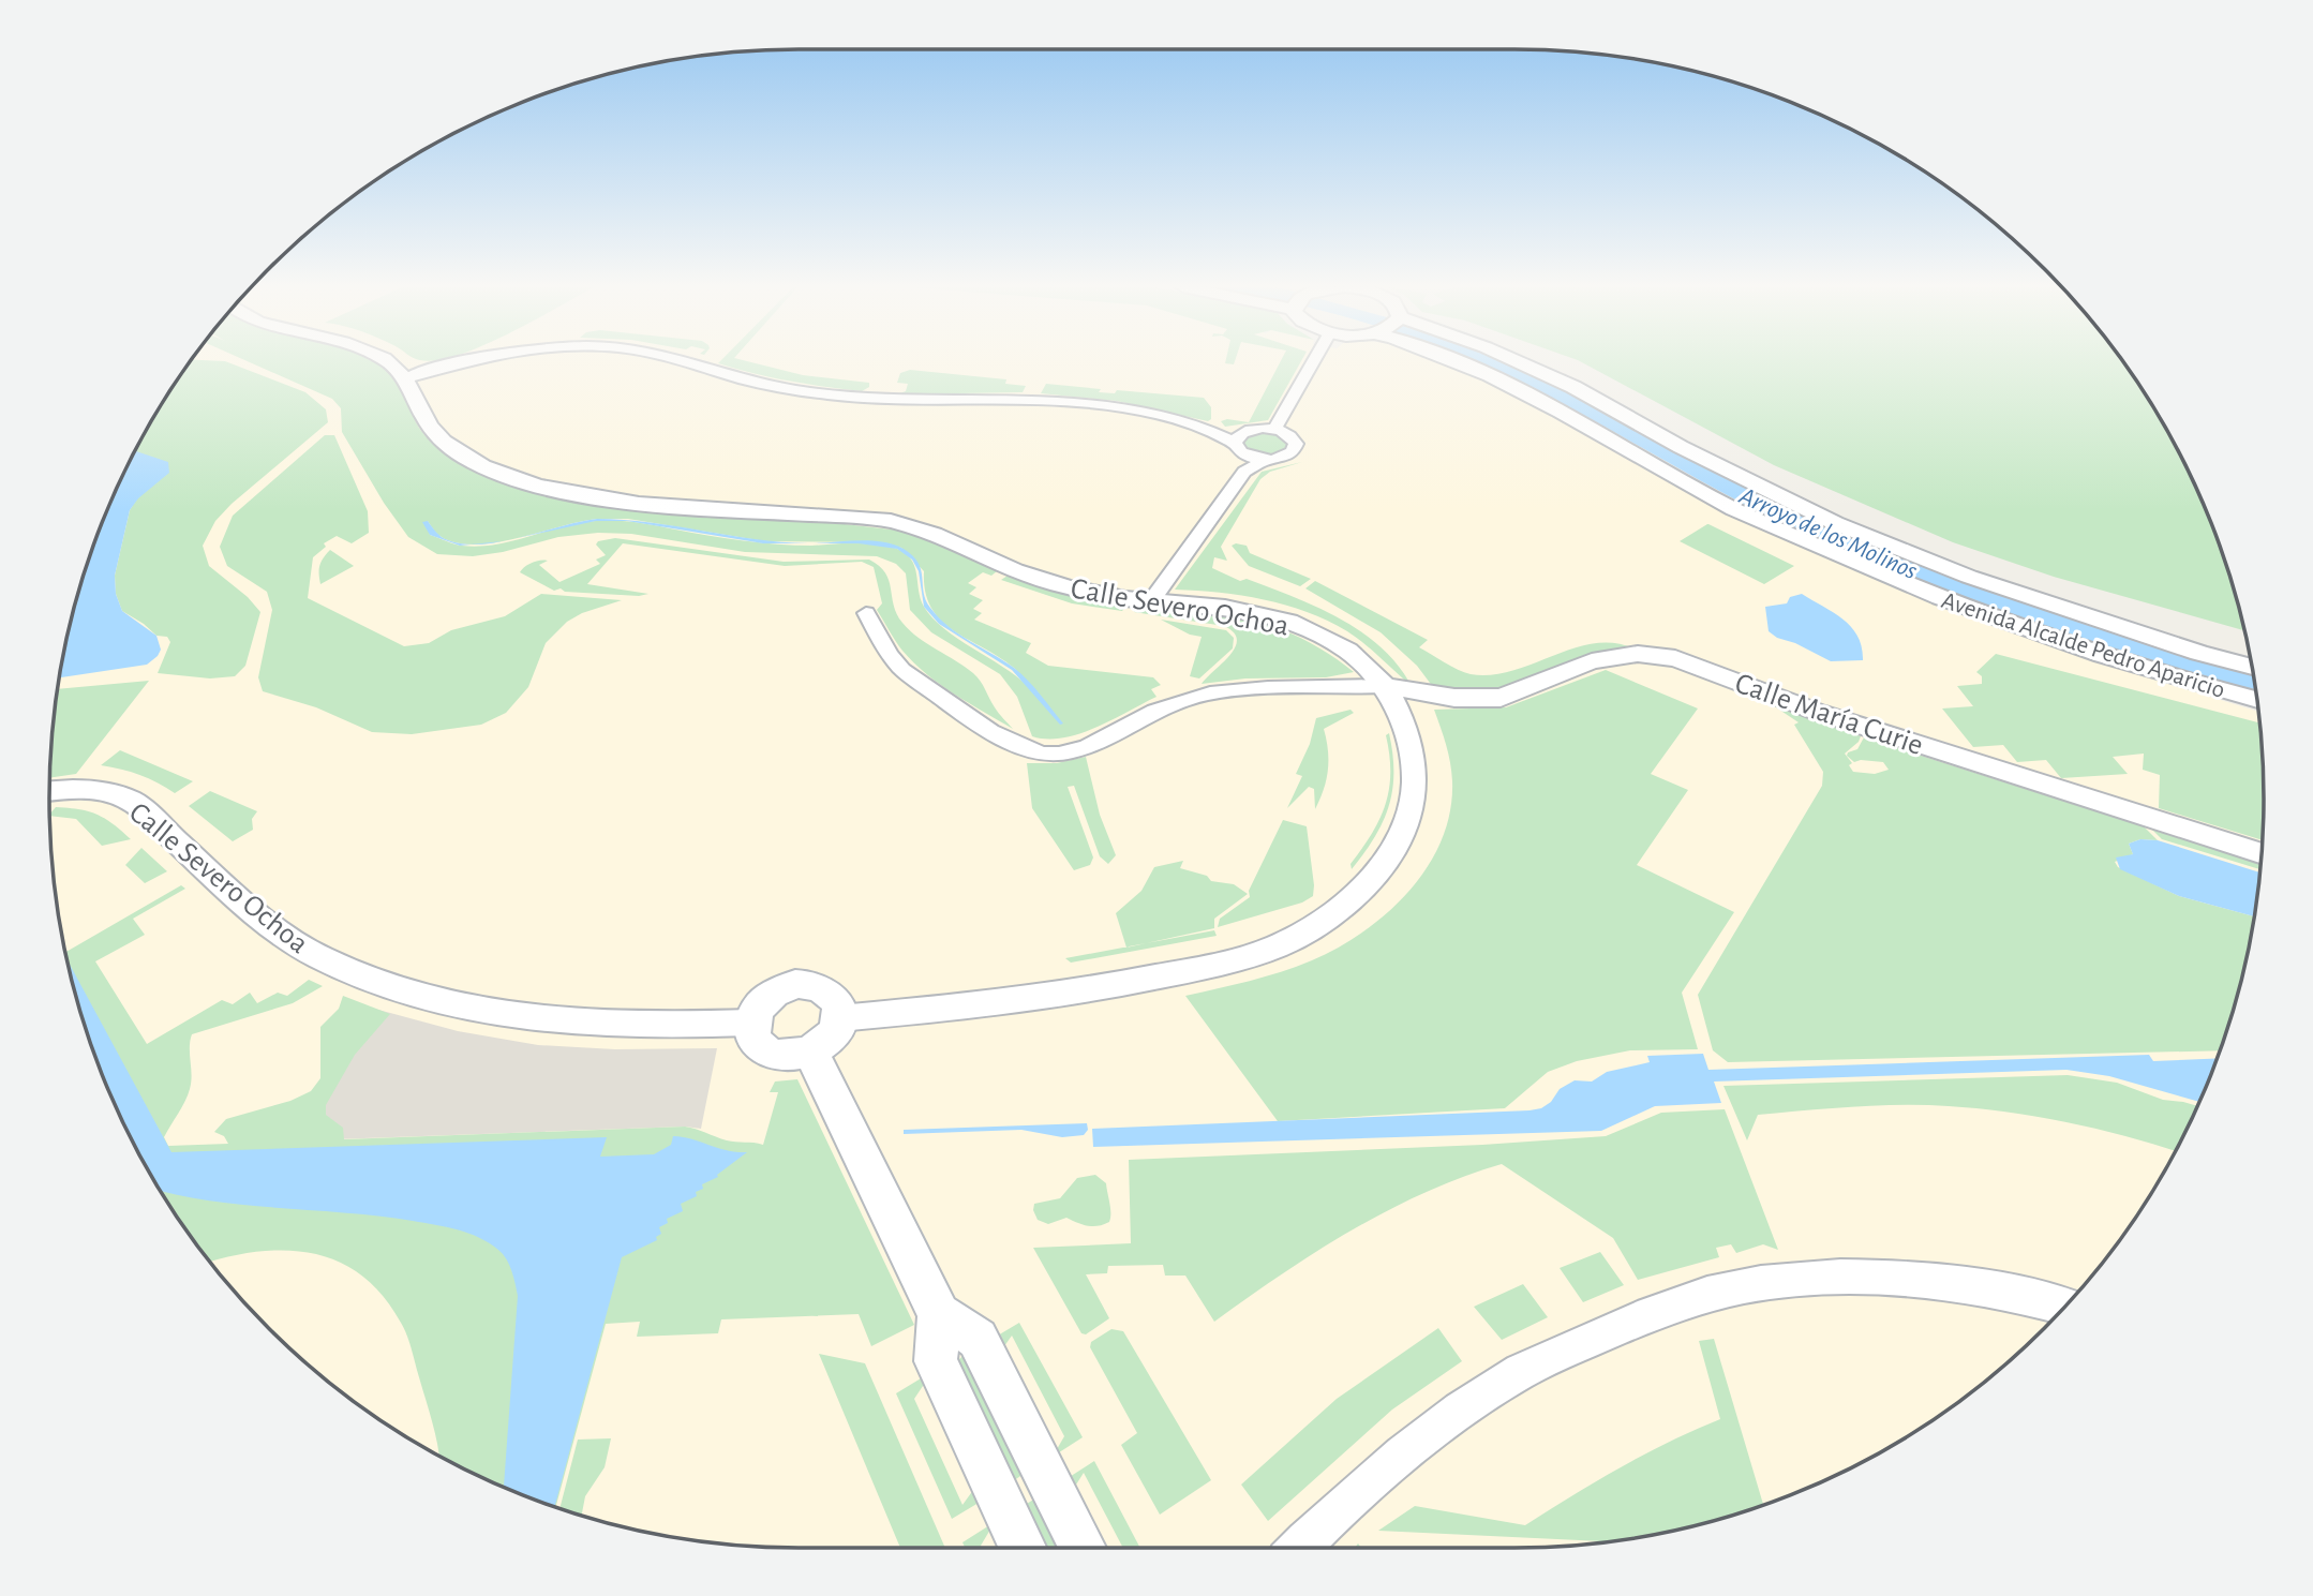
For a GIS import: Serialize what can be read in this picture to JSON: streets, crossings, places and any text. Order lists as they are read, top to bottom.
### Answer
{
  "streets": {
    "street": ["Calle Severo Ochoa", "Avenida Alcalde Pedro Aparicio", "Calle María Curie"]
  },
  "crossings": [
    ["Calle Severo Ochoa", "Calle María Curie"]
  ],
  "water": ["Arroyo de los Molinos"]
}
